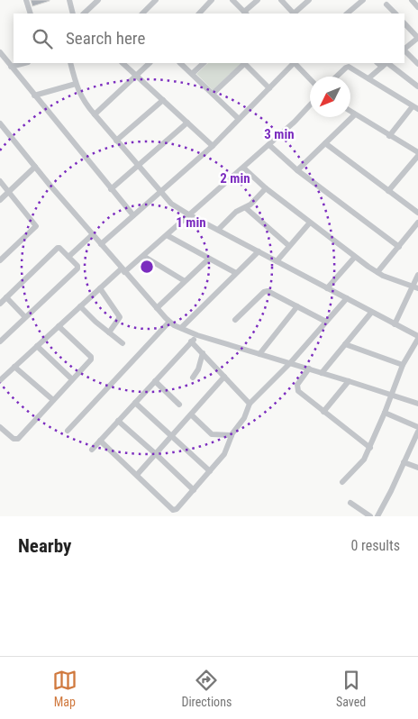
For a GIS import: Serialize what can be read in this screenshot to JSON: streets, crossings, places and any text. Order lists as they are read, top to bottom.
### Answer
{
  "north": "bottom left",
  "page": {
    "search": "Search here",
    "heading": ["Nearby", "0 results"],
    "nav": ["Map", "Directions", "Saved"]
  },
  "rings": ["3 min", "2 min", "1 min"]
}
